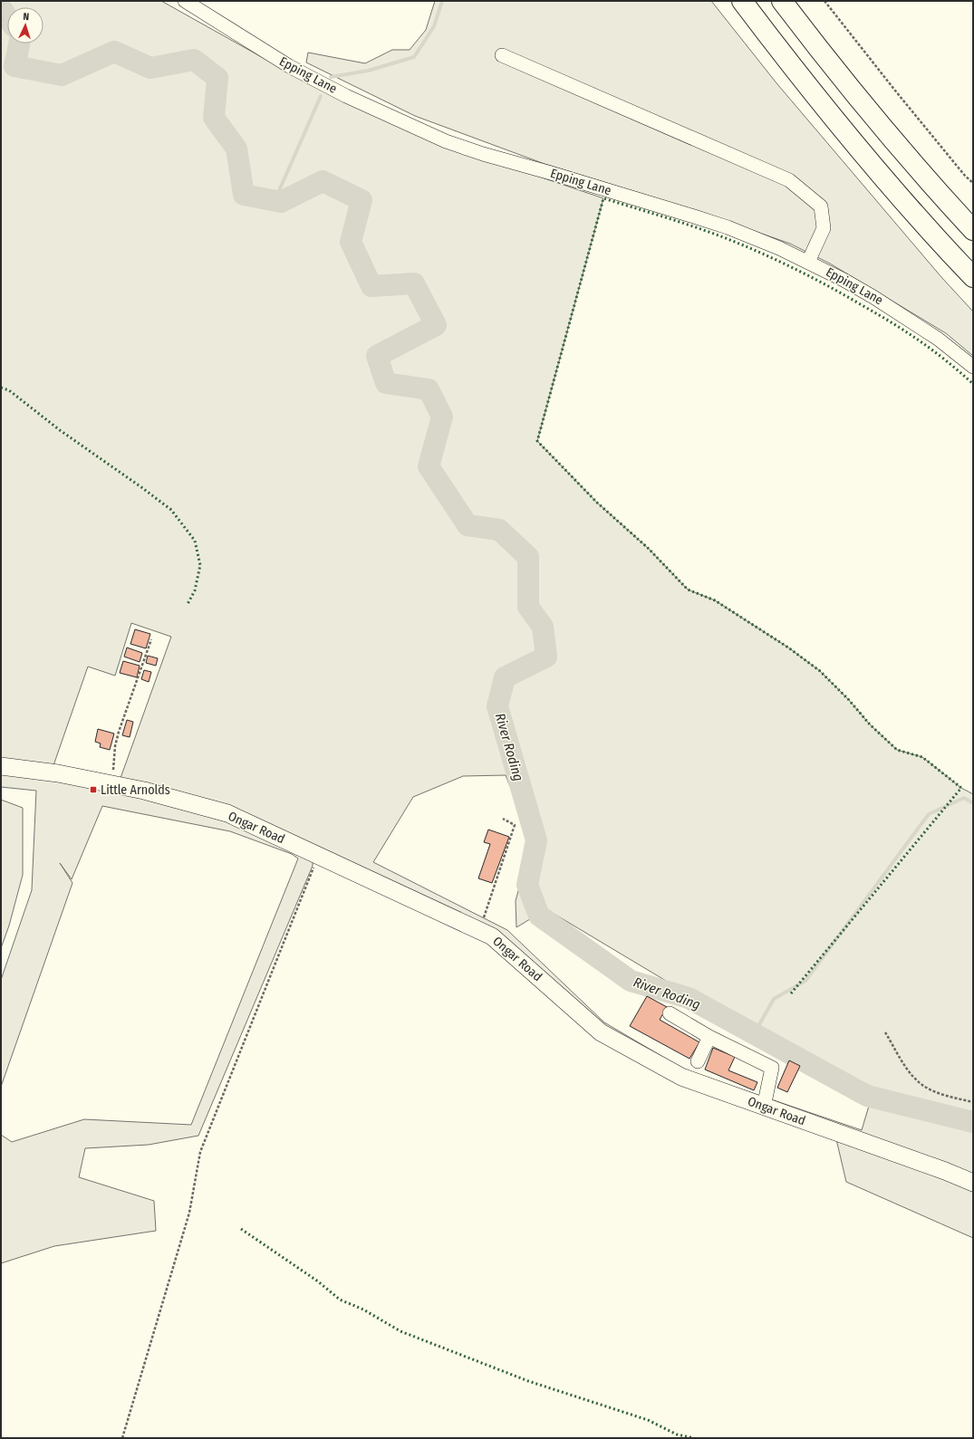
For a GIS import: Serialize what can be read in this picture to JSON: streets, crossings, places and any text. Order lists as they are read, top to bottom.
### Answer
{
  "streets": {
    "main road": ["Ongar Road"],
    "street": ["Epping Lane"]
  },
  "water": ["River Roding"],
  "places": {
    "transit": ["Little Arnolds"]
  },
  "north": "top"
}
